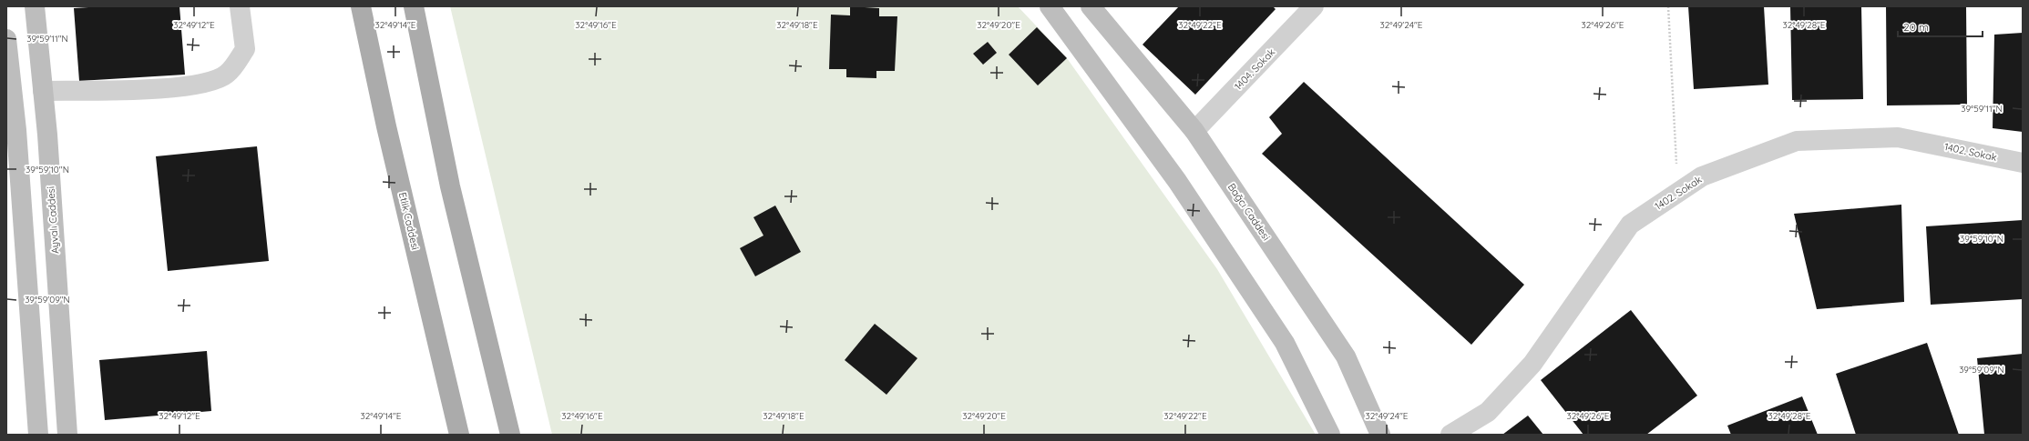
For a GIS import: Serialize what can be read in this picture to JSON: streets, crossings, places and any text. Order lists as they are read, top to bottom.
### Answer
{
  "streets": {
    "main road": ["Bağcı Caddesi", "Ayvalı Caddesi", "Etlik Caddesi"],
    "street": ["1404. Sokak", "1402. Sokak"]
  },
  "crossings": [
    ["1404. Sokak", "Bağcı Caddesi"]
  ],
  "scale_bar": "20 m",
  "coordinates": [
    "32°49'12\"E",
    "32°49'14\"E",
    "32°49'16\"E",
    "32°49'18\"E",
    "32°49'20\"E",
    "32°49'22\"E",
    "32°49'24\"E",
    "32°49'26\"E",
    "32°49'28\"E",
    "39°59'11\"N",
    "39°59'10\"N",
    "39°59'09\"N"
  ]
}
